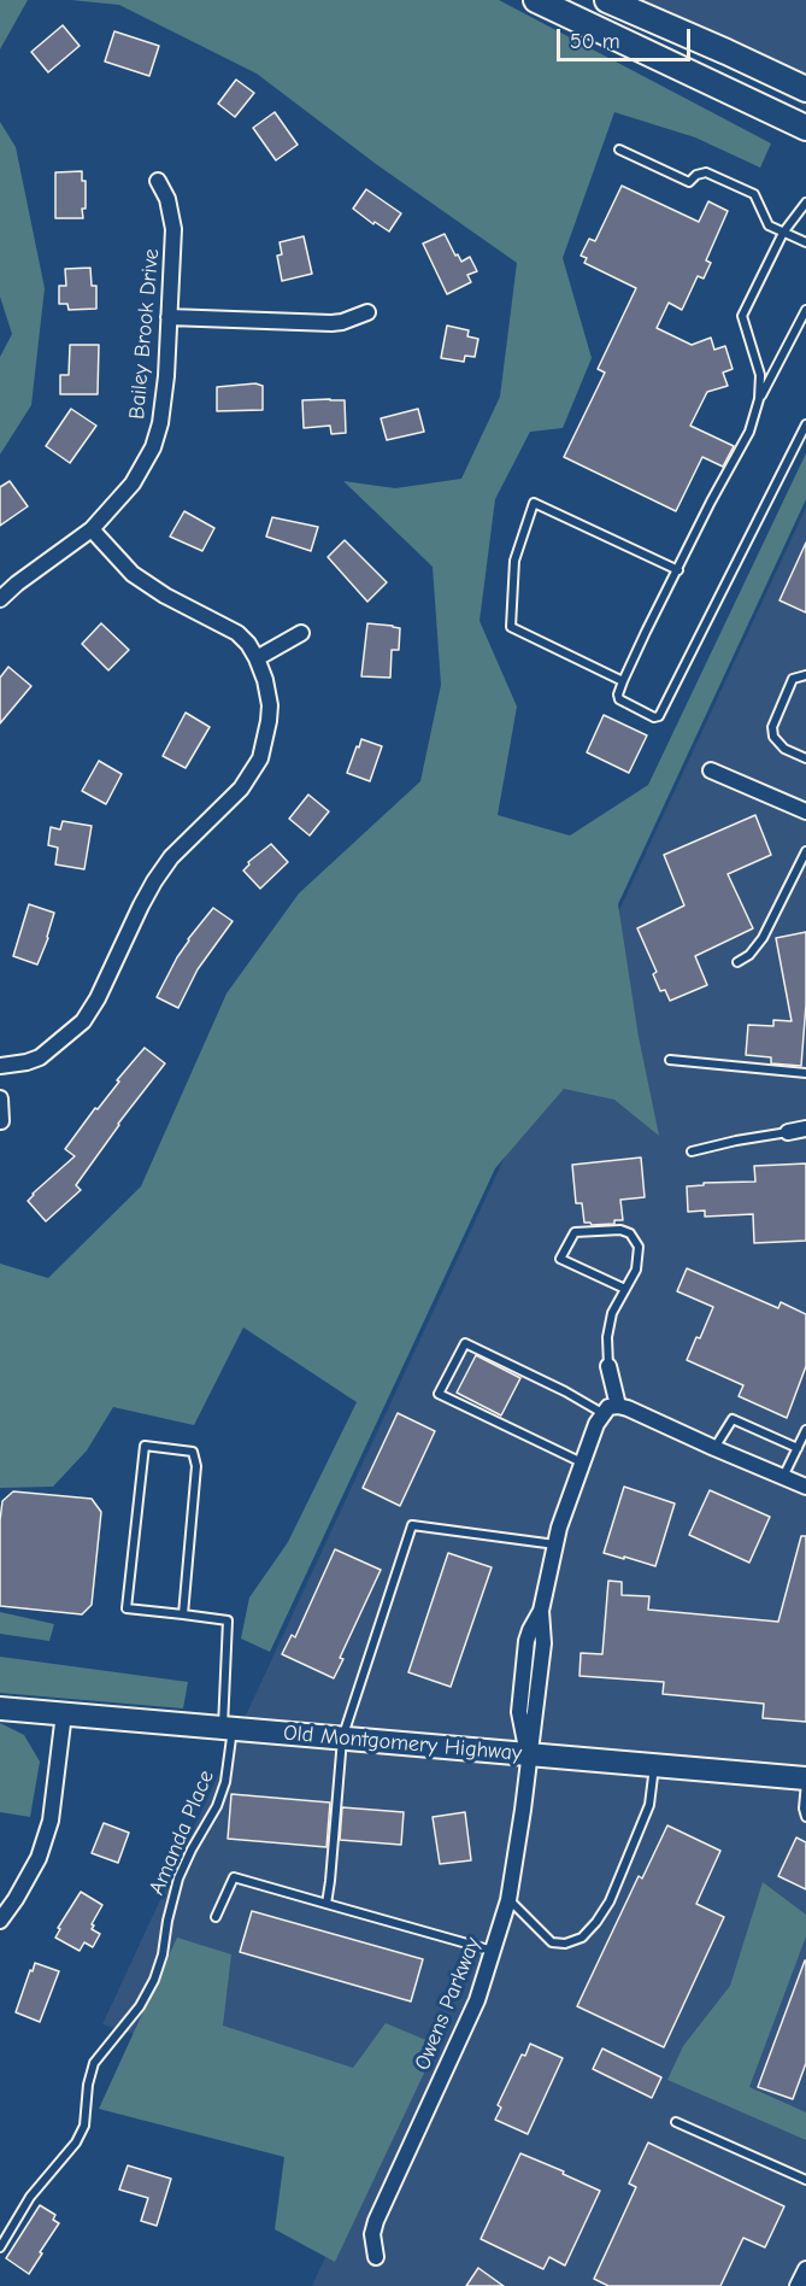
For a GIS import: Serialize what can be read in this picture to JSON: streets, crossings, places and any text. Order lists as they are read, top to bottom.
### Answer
{
  "streets": {
    "street": ["Bailey Brook Drive", "Old Montgomery Highway", "Owens Parkway"],
    "lane": ["Amanda Place"]
  },
  "crossings": [
    ["Old Montgomery Highway", "Amanda Place"],
    ["Old Montgomery Highway", "Owens Parkway"]
  ],
  "scale_bar": "50 m"
}
